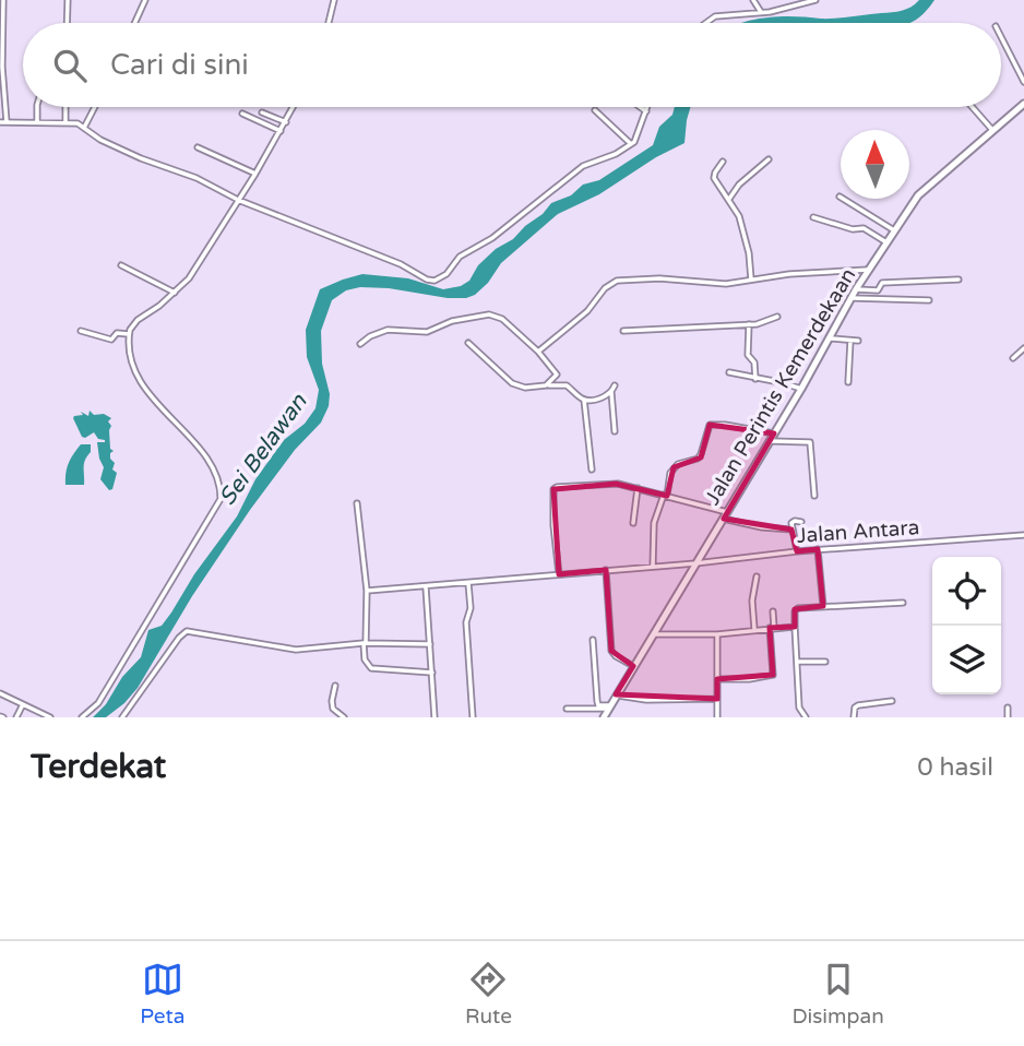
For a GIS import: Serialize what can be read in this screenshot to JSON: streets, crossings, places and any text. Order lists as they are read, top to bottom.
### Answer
{
  "streets": {
    "main road": ["Jalan Perintis Kemerdekaan"],
    "street": ["Jalan Antara"]
  },
  "crossings": [
    ["Jalan Perintis Kemerdekaan", "Jalan Antara"]
  ],
  "water": ["Sei Belawan"],
  "north": "top",
  "page": {
    "search": "Cari di sini",
    "heading": ["Terdekat", "0 hasil"],
    "nav": ["Peta", "Rute", "Disimpan"]
  }
}
